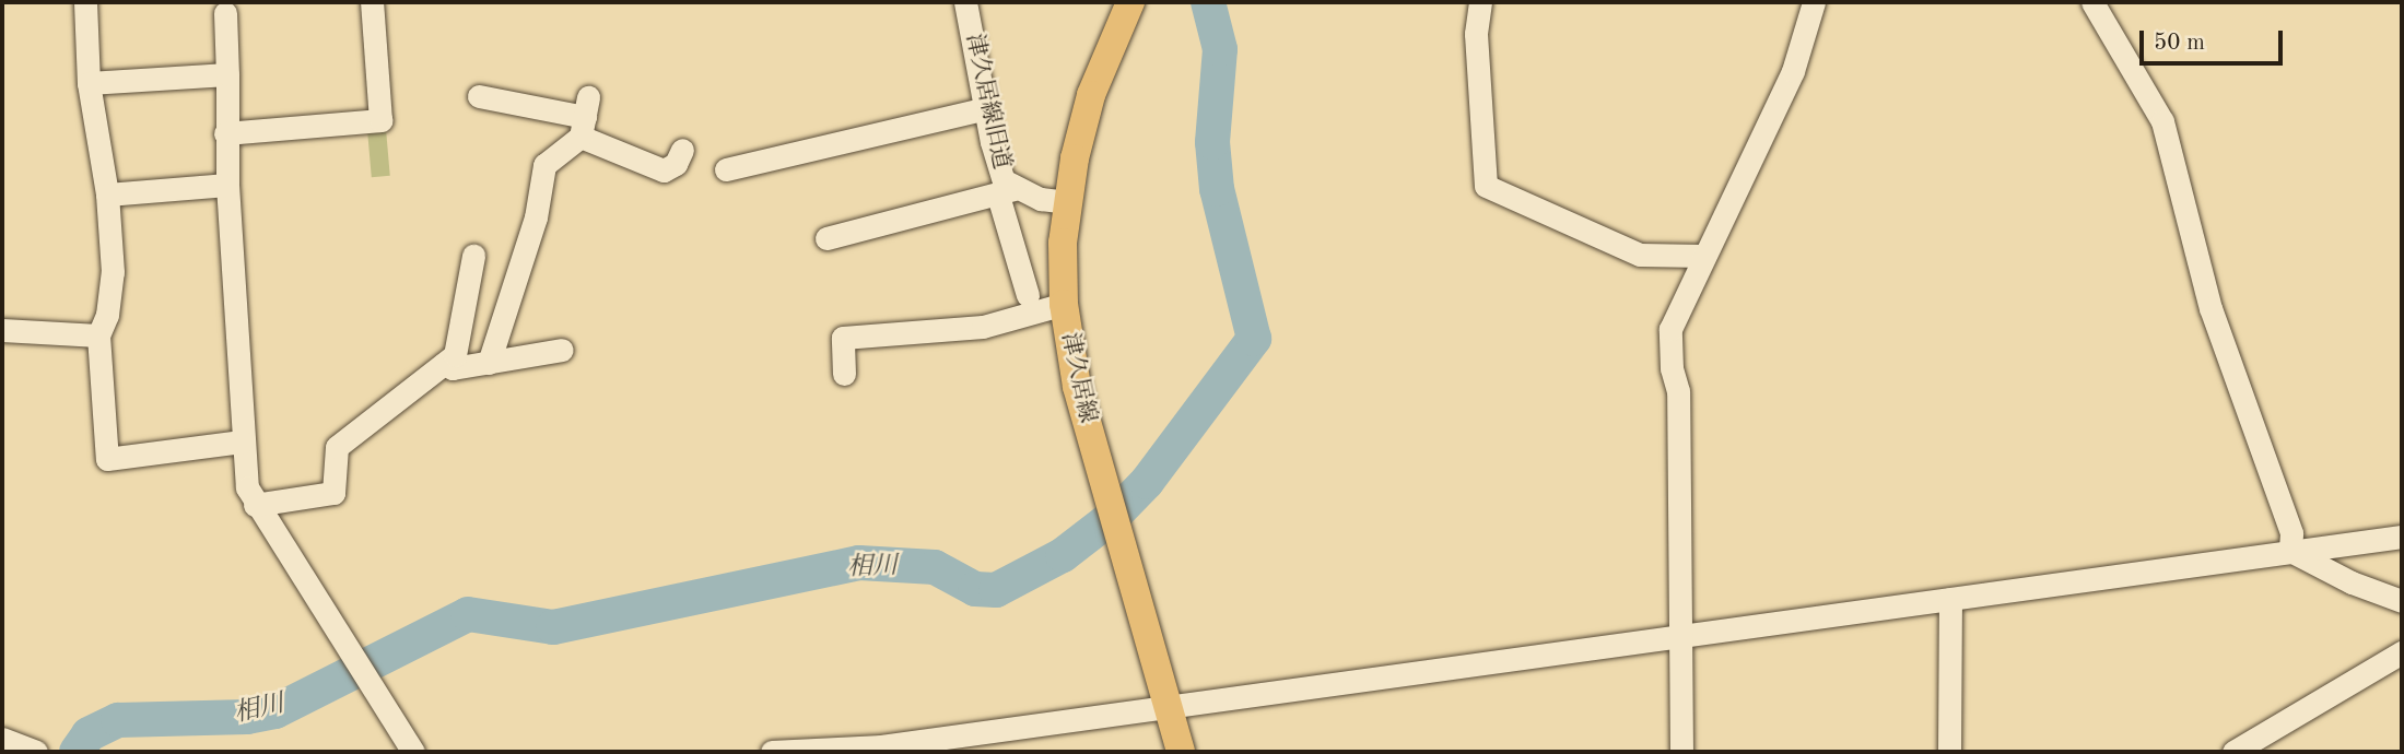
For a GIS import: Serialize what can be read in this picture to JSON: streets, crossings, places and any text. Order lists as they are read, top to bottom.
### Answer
{
  "streets": {
    "main road": ["津久居線"],
    "street": ["津久居線旧道"]
  },
  "crossings": [
    ["津久居線旧道", "津久居線"]
  ],
  "water": ["相川"],
  "scale_bar": "50 m"
}
